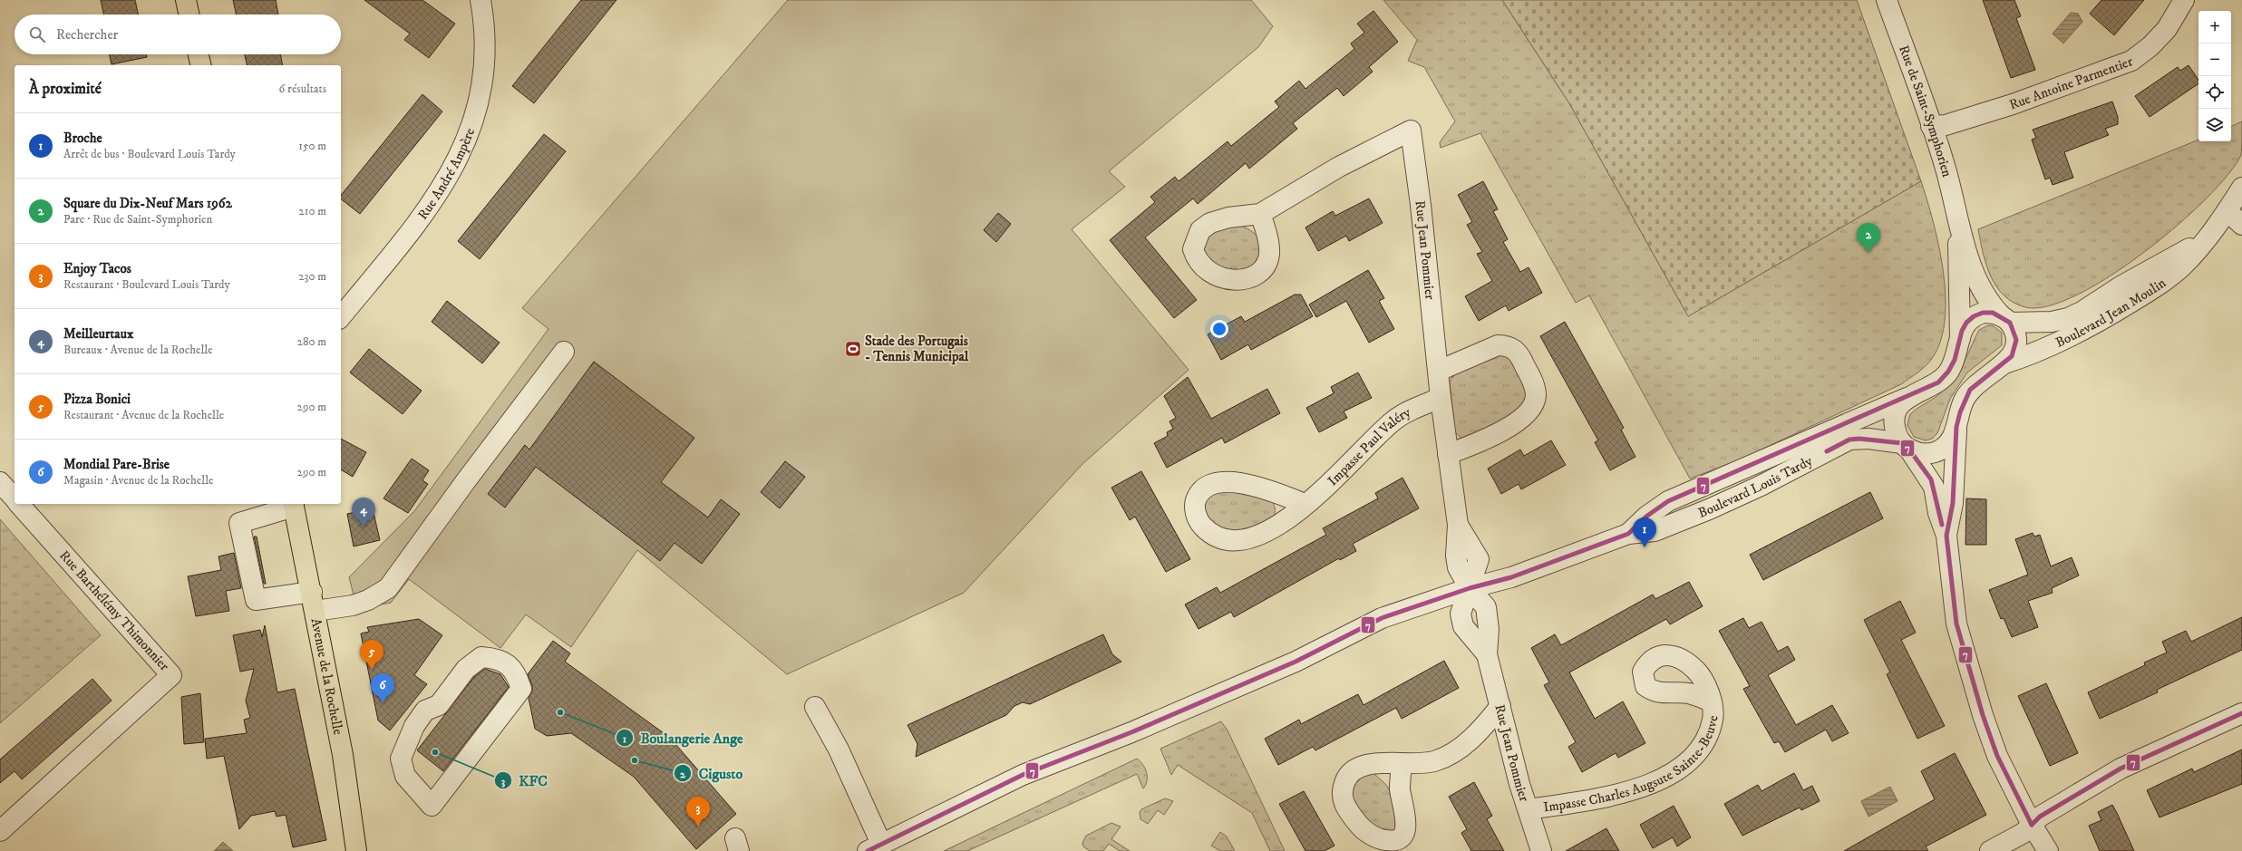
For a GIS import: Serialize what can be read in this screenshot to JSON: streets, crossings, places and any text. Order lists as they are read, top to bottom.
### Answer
{
  "streets": {
    "main road": ["Avenue de la Rochelle"],
    "street": [
      "Rue Antoine Parmentier",
      "Rue de Saint-Symphorien",
      "Rue André Ampère",
      "Rue Jean Pommier",
      "Boulevard Jean Moulin",
      "Impasse Paul Valéry",
      "Boulevard Louis Tardy",
      "Rue Barthélémy Thimonnier",
      "Impasse Charles Augsute Sainte-Beuve"
    ]
  },
  "crossings": [
    ["Rue Antoine Parmentier", "Rue de Saint-Symphorien"],
    ["Rue de Saint-Symphorien", "Boulevard Jean Moulin"],
    ["Rue de Saint-Symphorien", "Boulevard Louis Tardy"],
    ["Rue Jean Pommier", "Impasse Paul Valéry"],
    ["Rue Jean Pommier", "Boulevard Louis Tardy"],
    ["Rue Jean Pommier", "Impasse Charles Augsute Sainte-Beuve"],
    ["Boulevard Jean Moulin", "Boulevard Louis Tardy"]
  ],
  "places": {
    "sports": ["Stade des Portugais - Tennis Municipal"],
    "other": ["Boulangerie Ange", "KFC", "Cigusto"]
  },
  "lines": ["transit line 7"],
  "page": {
    "map_buttons": ["+", "−"],
    "search": "Rechercher",
    "heading": ["À proximité", "6 résultats"],
    "list": [
      {
        "mark": "1",
        "name": "Broche",
        "note": "Arrêt de bus · Boulevard Louis Tardy",
        "value": "150 m"
      },
      {
        "mark": "2",
        "name": "Square du Dix-Neuf Mars 1962",
        "note": "Parc · Rue de Saint-Symphorien",
        "value": "210 m"
      },
      {
        "mark": "3",
        "name": "Enjoy Tacos",
        "note": "Restaurant · Boulevard Louis Tardy",
        "value": "230 m"
      },
      {
        "mark": "4",
        "name": "Meilleurtaux",
        "note": "Bureaux · Avenue de la Rochelle",
        "value": "280 m"
      },
      {
        "mark": "5",
        "name": "Pizza Bonici",
        "note": "Restaurant · Avenue de la Rochelle",
        "value": "290 m"
      },
      {
        "mark": "6",
        "name": "Mondial Pare-Brise",
        "note": "Magasin · Avenue de la Rochelle",
        "value": "290 m"
      }
    ],
    "pins": [
      "2",
      "4",
      "1",
      "5",
      "6",
      "3"
    ]
  }
}
